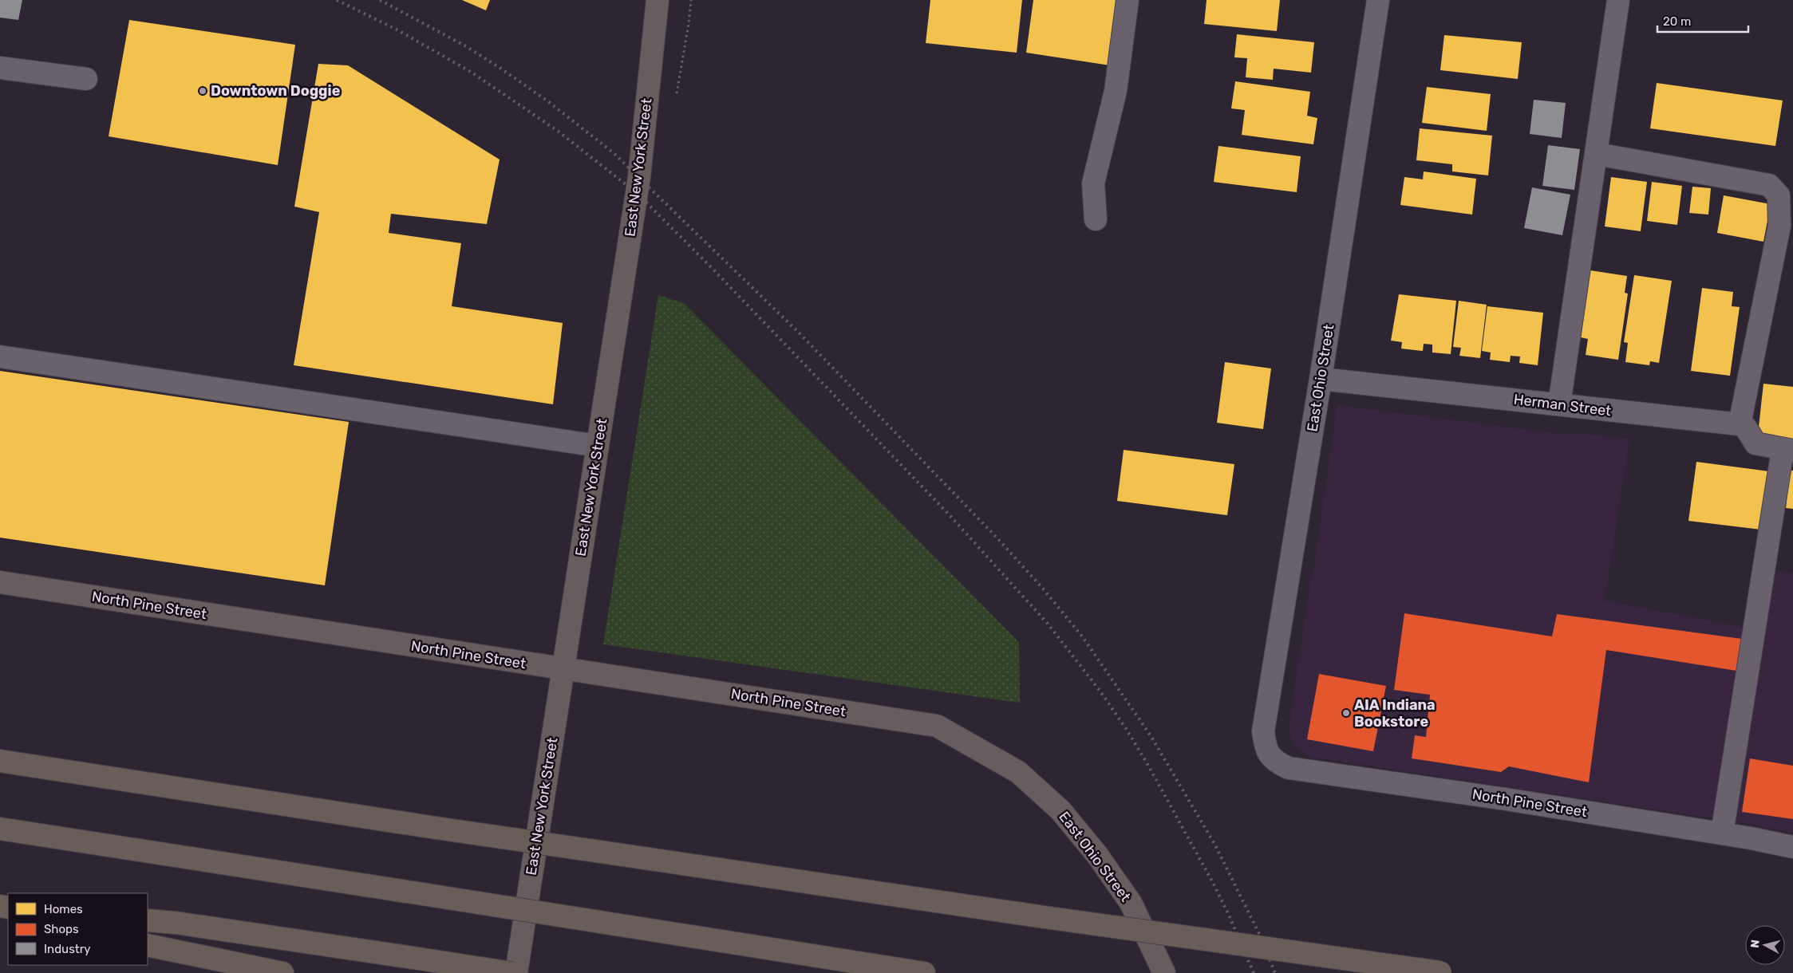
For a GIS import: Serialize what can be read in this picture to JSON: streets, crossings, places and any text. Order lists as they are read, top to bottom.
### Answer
{
  "streets": {
    "main road": ["East New York Street", "East Ohio Street", "North Pine Street"],
    "street": ["Herman Street"]
  },
  "crossings": [
    ["East New York Street", "North Pine Street"],
    ["East Ohio Street", "Herman Street"],
    ["East Ohio Street", "North Pine Street"]
  ],
  "places": ["Downtown Doggie", "AIA Indiana Bookstore"],
  "legend": ["Homes", "Shops", "Industry"],
  "scale_bar": "20 m",
  "north": "left"
}
